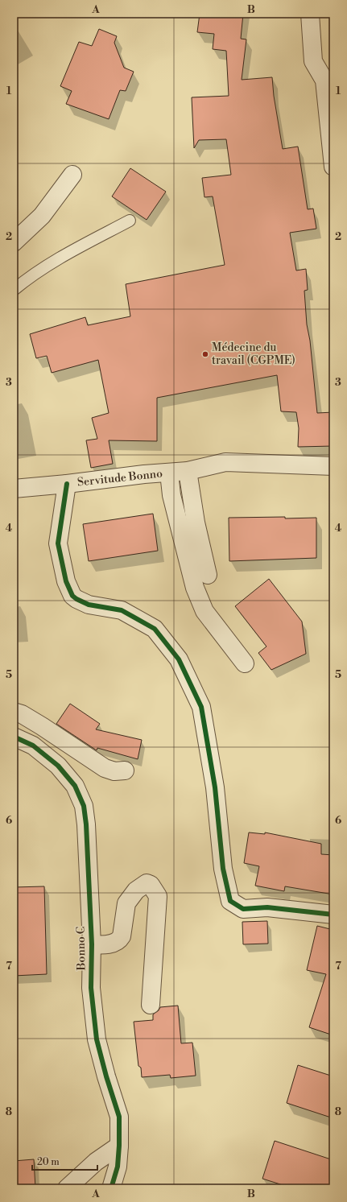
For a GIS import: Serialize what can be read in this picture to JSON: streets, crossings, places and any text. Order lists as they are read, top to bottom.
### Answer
{
  "streets": {
    "street": ["Servitude Bonno", "Bonno C"]
  },
  "places": ["Médecine du travail (CGPME)"],
  "scale_bar": "20 m",
  "grid": {
    "columns": ["A", "B"],
    "rows": [
      "1",
      "2",
      "3",
      "4",
      "5",
      "6",
      "7",
      "8"
    ]
  }
}
